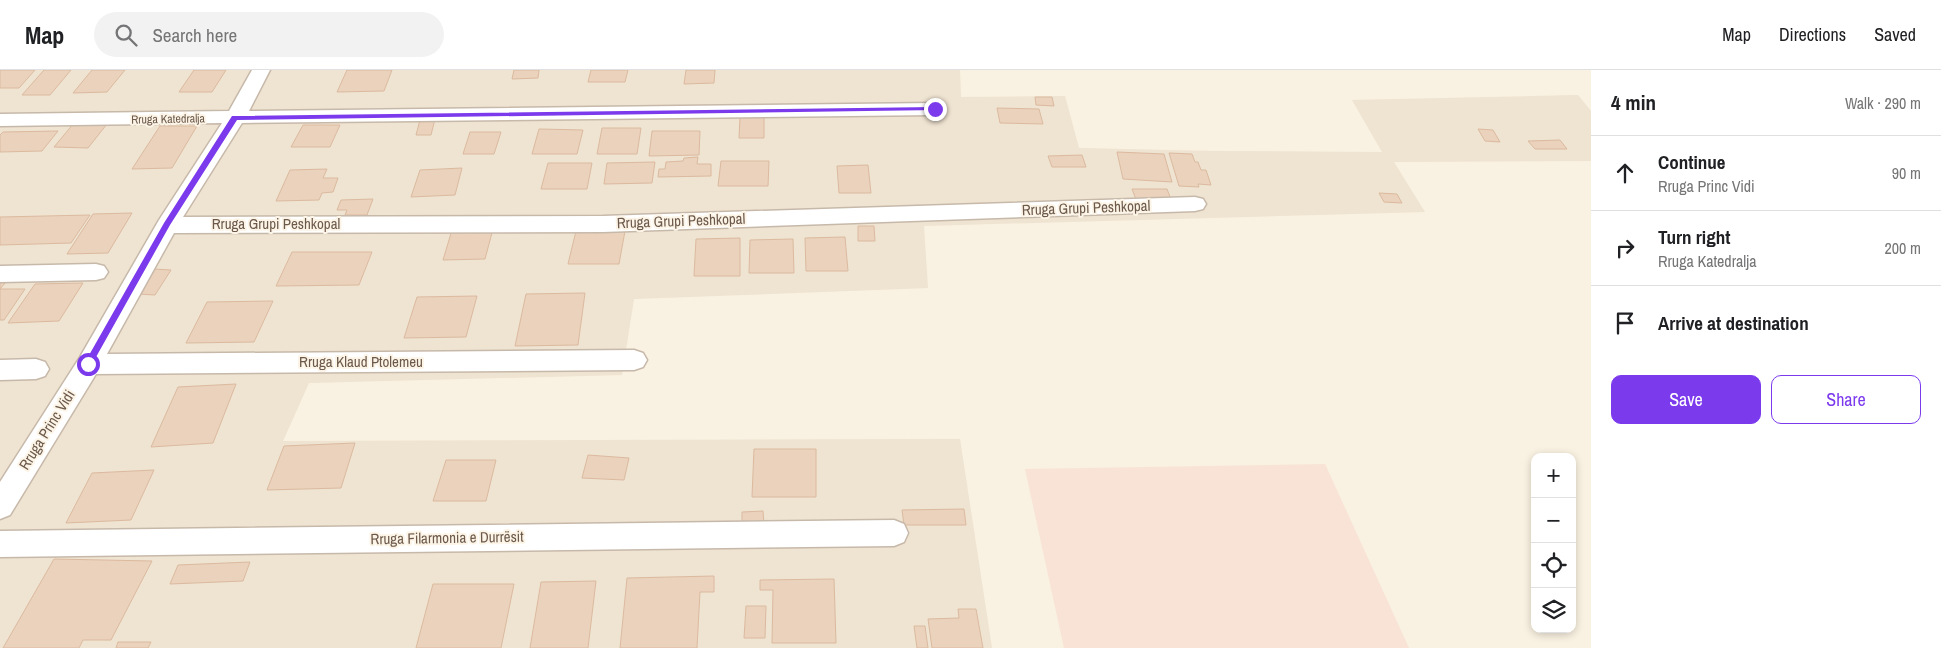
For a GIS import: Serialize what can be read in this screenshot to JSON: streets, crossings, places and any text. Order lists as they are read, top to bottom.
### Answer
{
  "streets": {
    "street": [
      "Rruga Katedralja",
      "Rruga Grupi Peshkopal",
      "Rruga Klaud Ptolemeu",
      "Rruga Princ Vidi",
      "Rruga Filarmonia e Durrësit"
    ]
  },
  "crossings": [
    ["Rruga Katedralja", "Rruga Princ Vidi"],
    ["Rruga Grupi Peshkopal", "Rruga Princ Vidi"],
    ["Rruga Klaud Ptolemeu", "Rruga Princ Vidi"]
  ],
  "page": {
    "header": "Map",
    "search": "Search here",
    "nav": ["Map", "Directions", "Saved"],
    "heading": ["4 min", "Walk · 290 m"],
    "list": [
      ["Continue", "Rruga Princ Vidi", "90 m"],
      ["Turn right", "Rruga Katedralja", "200 m"],
      "Arrive at destination"
    ],
    "buttons": ["Save", "Share"],
    "map_buttons": ["+", "−"]
  }
}
